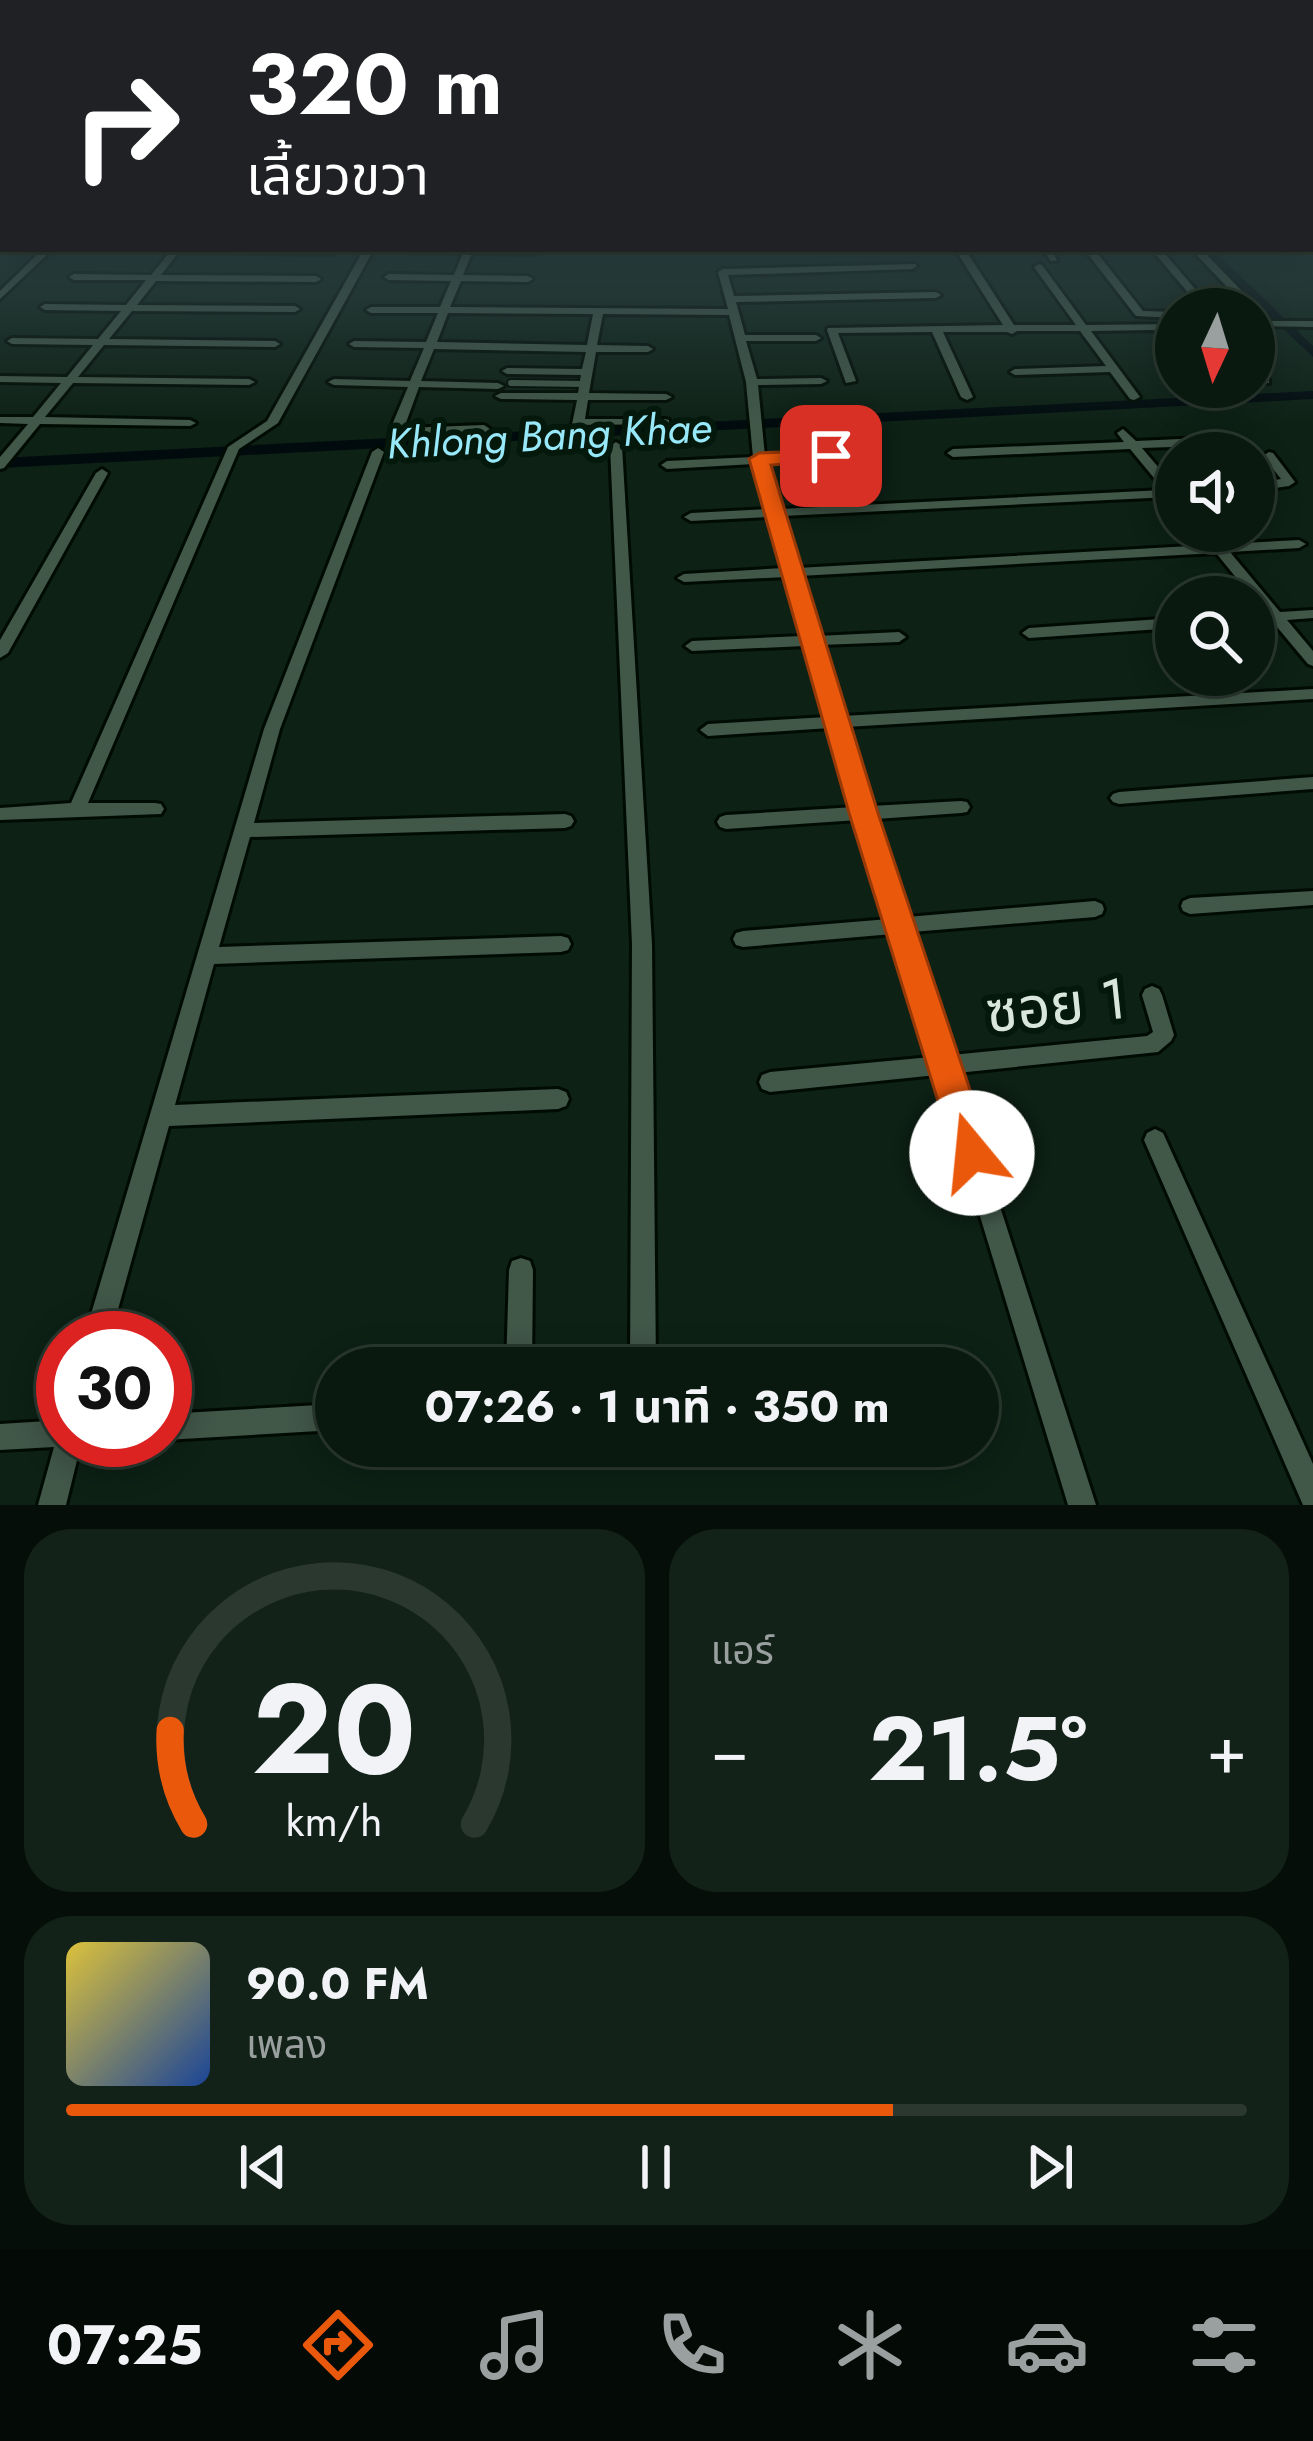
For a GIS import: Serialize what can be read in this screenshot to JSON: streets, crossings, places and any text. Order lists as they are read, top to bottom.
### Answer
{
  "streets": {
    "street": ["ซอย 1"]
  },
  "water": ["Khlong Bang Khae"],
  "north": "bottom",
  "page": {
    "turn": ["320 m", "เลี้ยวขวา"],
    "limit": "30",
    "trip": "07:26 · 1 นาที · 350 m",
    "tile": "แอร์",
    "heat": ["−", "21.5°", "+"],
    "song": ["90.0 FM", "เพลง"],
    "tabs": "07:25",
    "gauge": ["20", "km/h"]
  }
}
